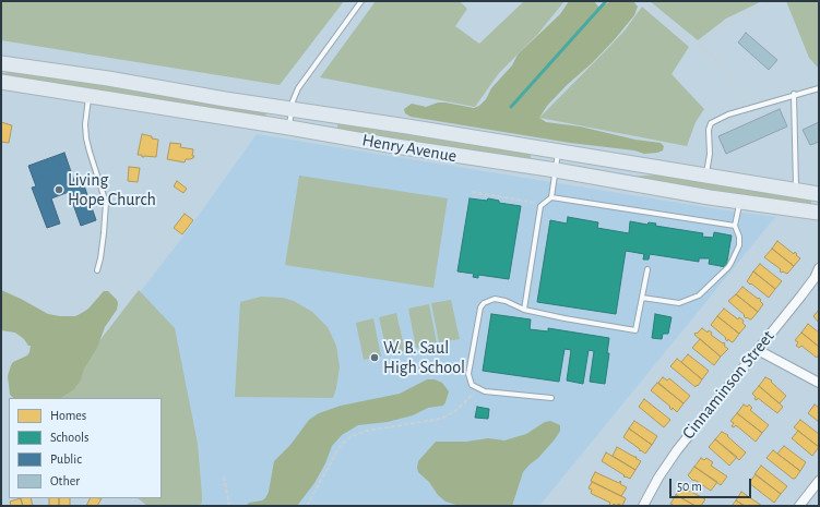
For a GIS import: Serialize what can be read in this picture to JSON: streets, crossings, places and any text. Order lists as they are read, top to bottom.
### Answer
{
  "streets": {
    "main road": ["Henry Avenue"],
    "street": ["Cinnaminson Street"]
  },
  "places": ["Living Hope Church", "W. B. Saul High School"],
  "legend": [
    "Homes",
    "Schools",
    "Public",
    "Other"
  ],
  "scale_bar": "50 m"
}
